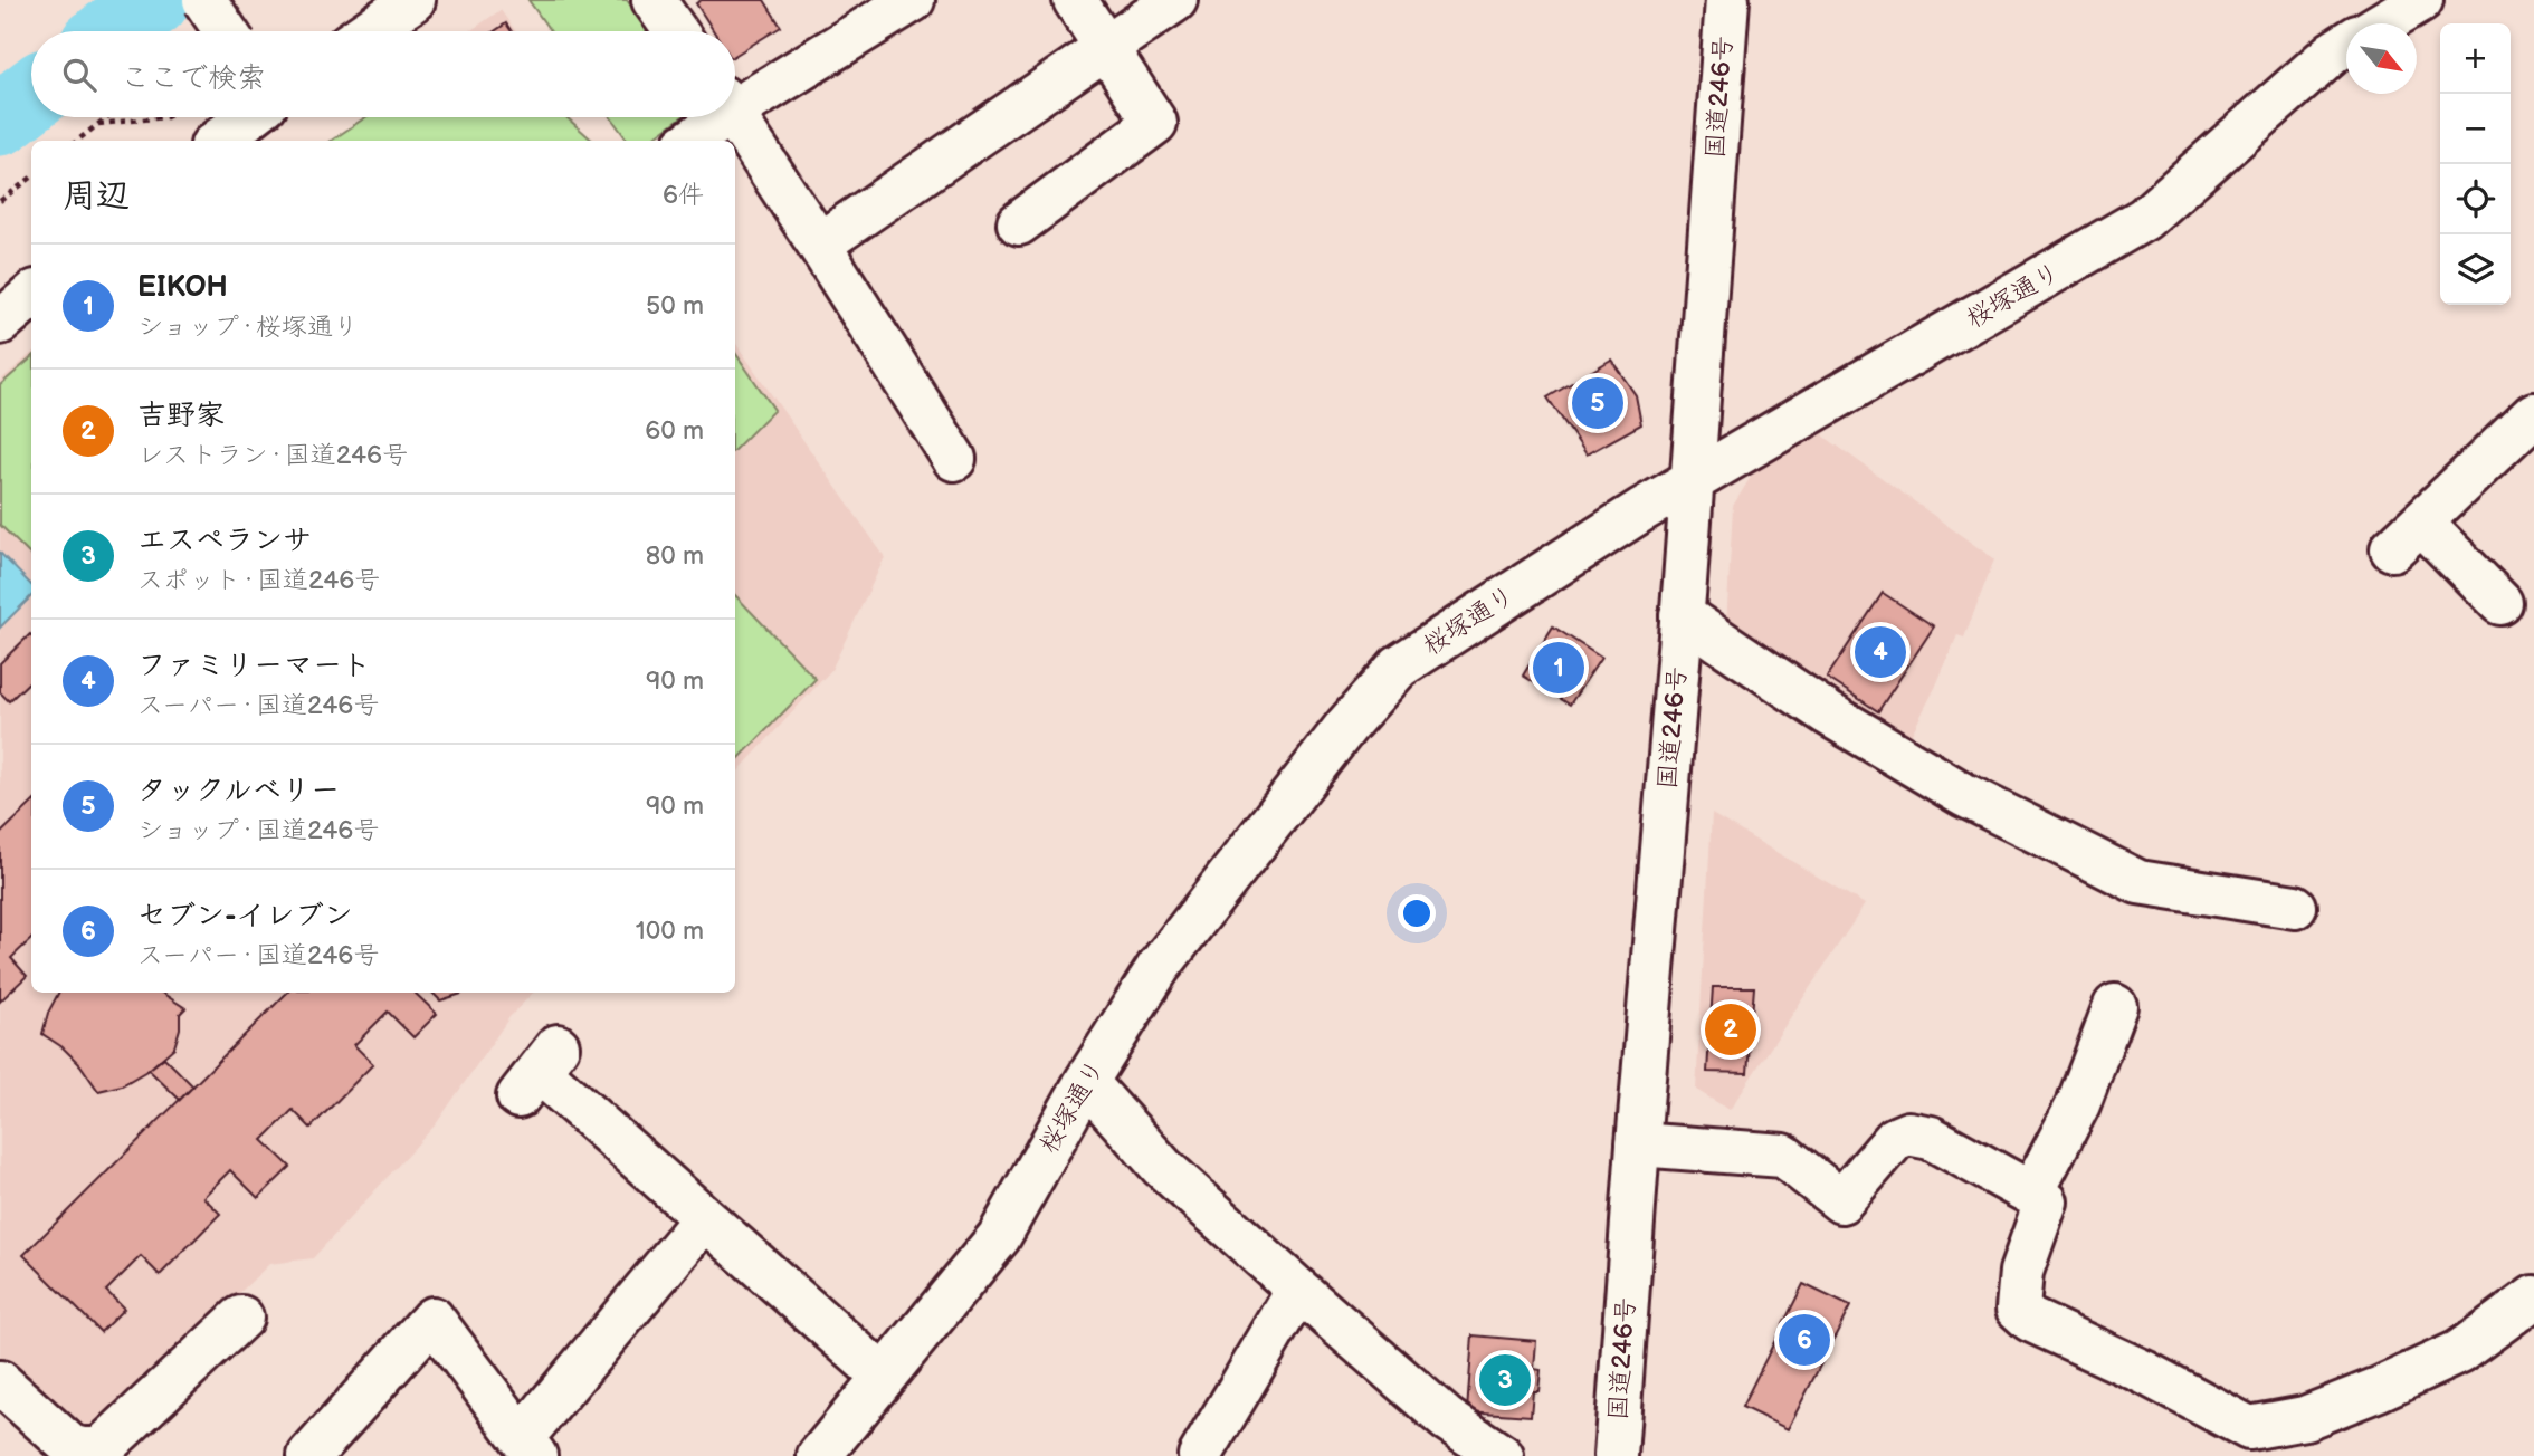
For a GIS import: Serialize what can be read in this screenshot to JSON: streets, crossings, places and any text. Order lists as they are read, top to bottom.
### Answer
{
  "streets": {
    "main road": ["国道246号", "桜塚通り"]
  },
  "crossings": [
    ["国道246号", "桜塚通り"]
  ],
  "north": "bottom right",
  "page": {
    "map_buttons": ["+", "−"],
    "search": "ここで検索",
    "heading": ["周辺", "6件"],
    "list": [
      {
        "mark": "1",
        "name": "EIKOH",
        "note": "ショップ · 桜塚通り",
        "value": "50 m"
      },
      {
        "mark": "2",
        "name": "吉野家",
        "note": "レストラン · 国道246号",
        "value": "60 m"
      },
      {
        "mark": "3",
        "name": "エスペランサ",
        "note": "スポット · 国道246号",
        "value": "80 m"
      },
      {
        "mark": "4",
        "name": "ファミリーマート",
        "note": "スーパー · 国道246号",
        "value": "90 m"
      },
      {
        "mark": "5",
        "name": "タックルベリー",
        "note": "ショップ · 国道246号",
        "value": "90 m"
      },
      {
        "mark": "6",
        "name": "セブン-イレブン",
        "note": "スーパー · 国道246号",
        "value": "100 m"
      }
    ],
    "pins": [
      "5",
      "4",
      "1",
      "2",
      "6",
      "3"
    ]
  }
}
